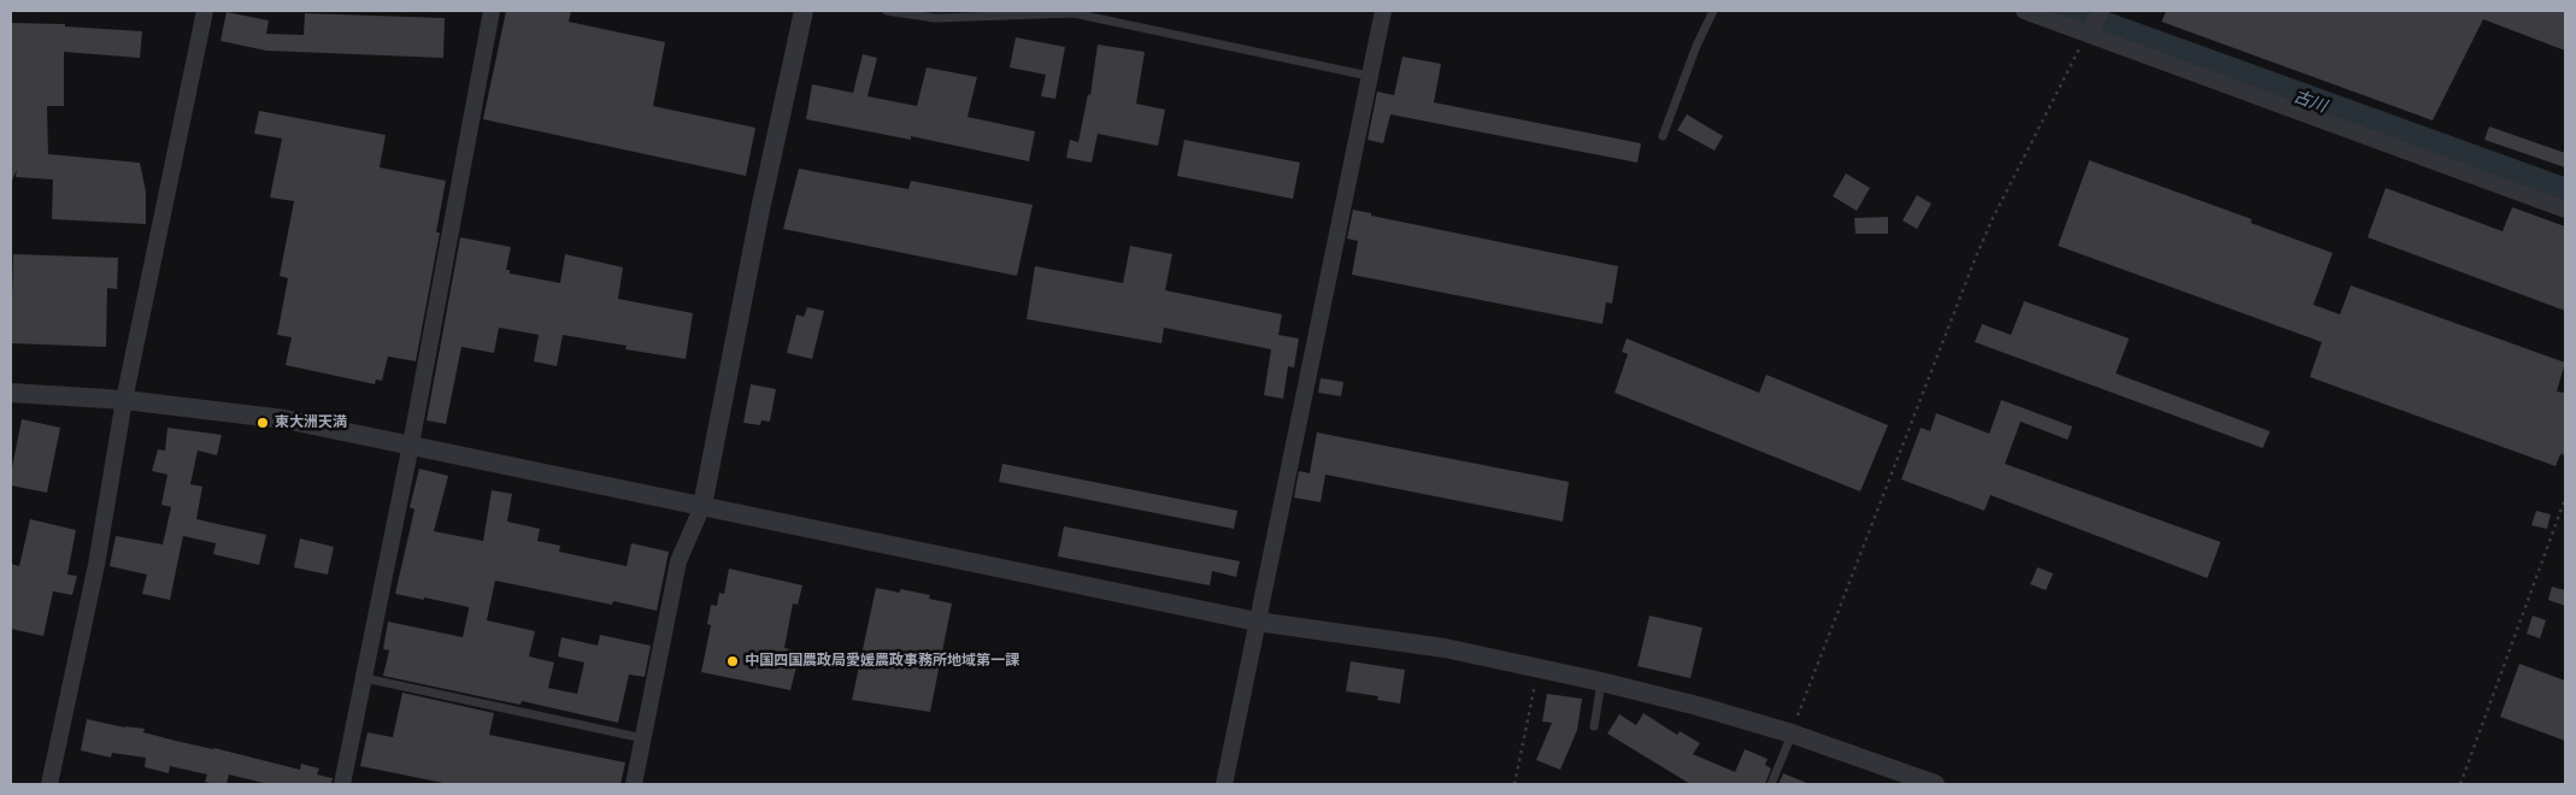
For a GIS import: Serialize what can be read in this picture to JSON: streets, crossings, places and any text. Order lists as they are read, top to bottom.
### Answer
{
  "water": ["古川"],
  "places": ["東大洲天満", "中国四国農政局愛媛農政事務所地域第一課"]
}
